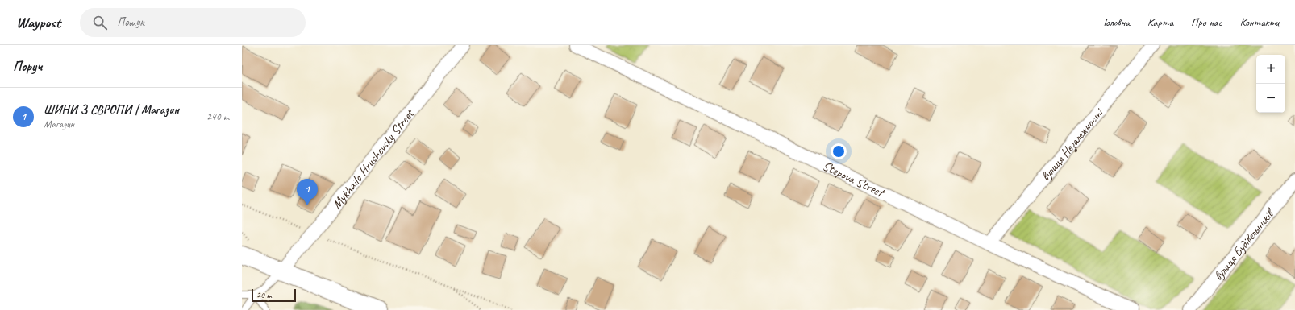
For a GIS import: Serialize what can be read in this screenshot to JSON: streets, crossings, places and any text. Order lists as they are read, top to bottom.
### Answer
{
  "streets": {
    "street": [
      "вулиця Незалежності",
      "Mykhailo Hrushevsky Street",
      "Stepova Street",
      "вулиця Будівельників"
    ]
  },
  "crossings": [
    ["вулиця Незалежності", "Stepova Street"]
  ],
  "scale_bar": "20 m",
  "page": {
    "header": "Waypost",
    "search": "Пошук",
    "nav": [
      "Головна",
      "Карта",
      "Про нас",
      "Контакти"
    ],
    "heading": "Поруч",
    "map_buttons": ["+", "−"],
    "list": [
      {
        "mark": "1",
        "name": "ШИНИ З ЄВРОПИ | Магазин",
        "note": "Магазин",
        "value": "240 m"
      }
    ],
    "pins": "1",
    "scale": "20 m"
  }
}
